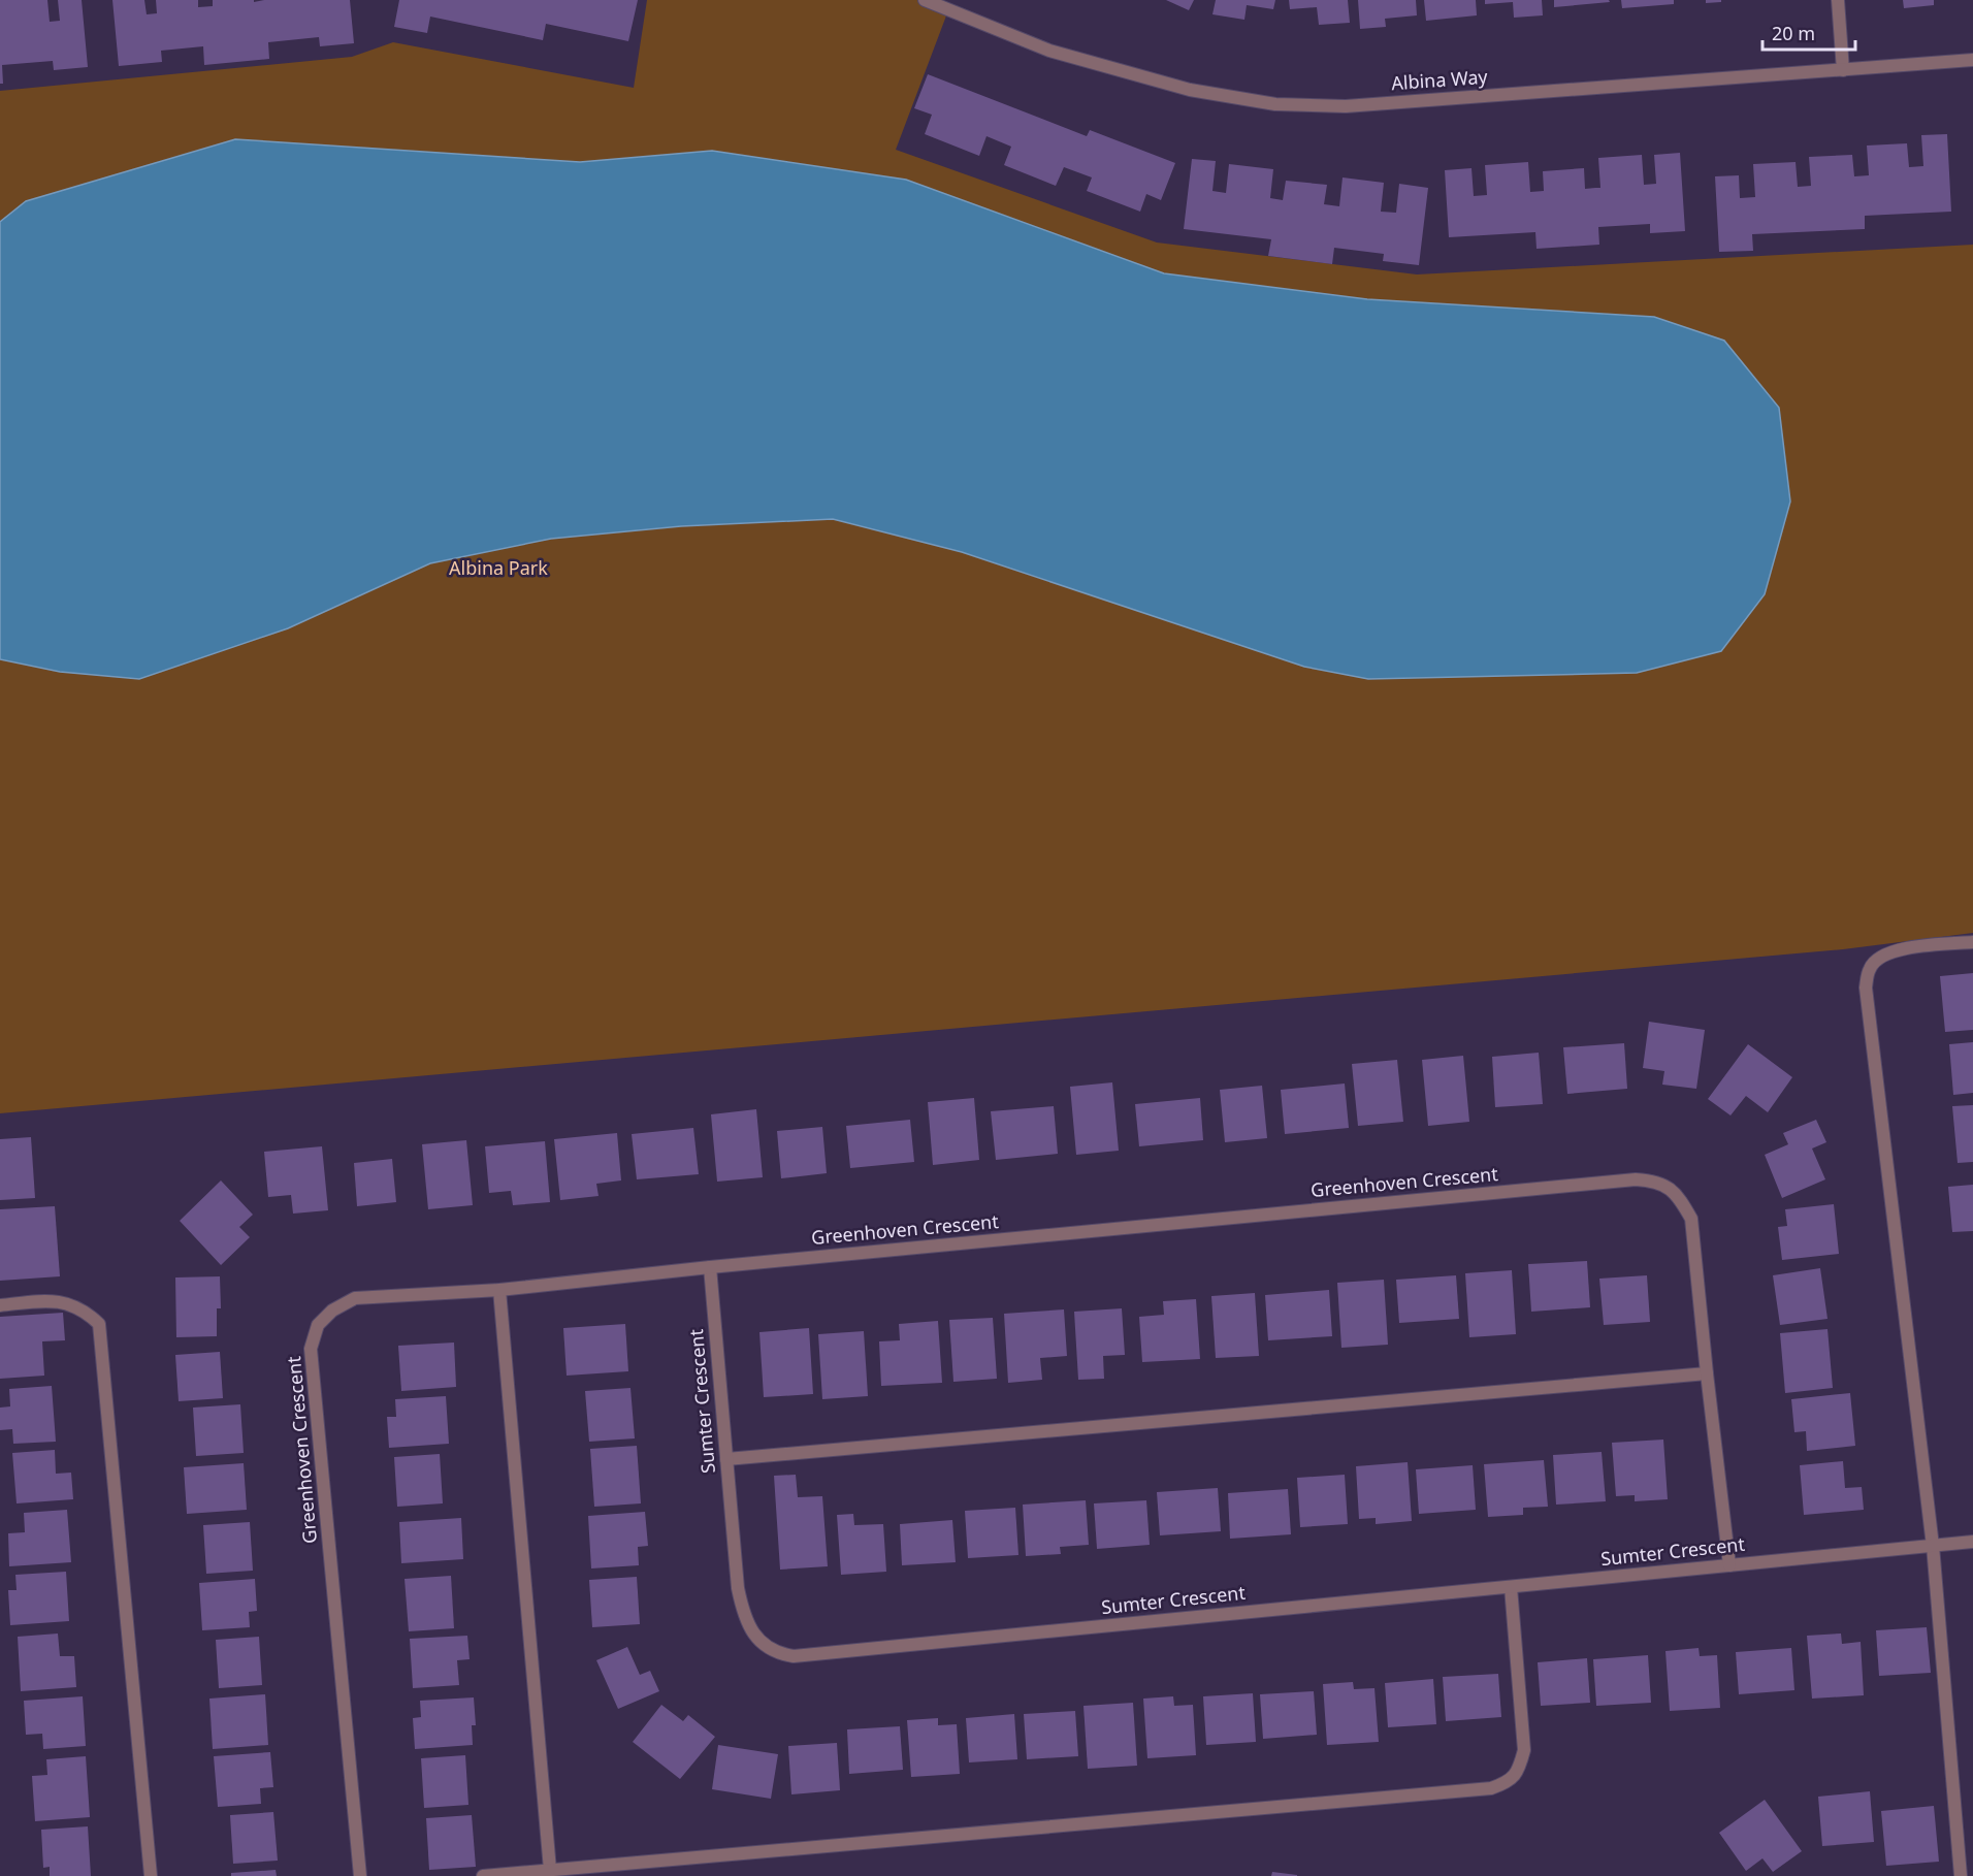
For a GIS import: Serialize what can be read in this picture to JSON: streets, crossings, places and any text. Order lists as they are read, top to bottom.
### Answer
{
  "streets": {
    "street": ["Albina Way", "Greenhoven Crescent", "Sumter Crescent"]
  },
  "crossings": [
    ["Greenhoven Crescent", "Sumter Crescent"]
  ],
  "parks": ["Albina Park"],
  "scale_bar": "20 m"
}
